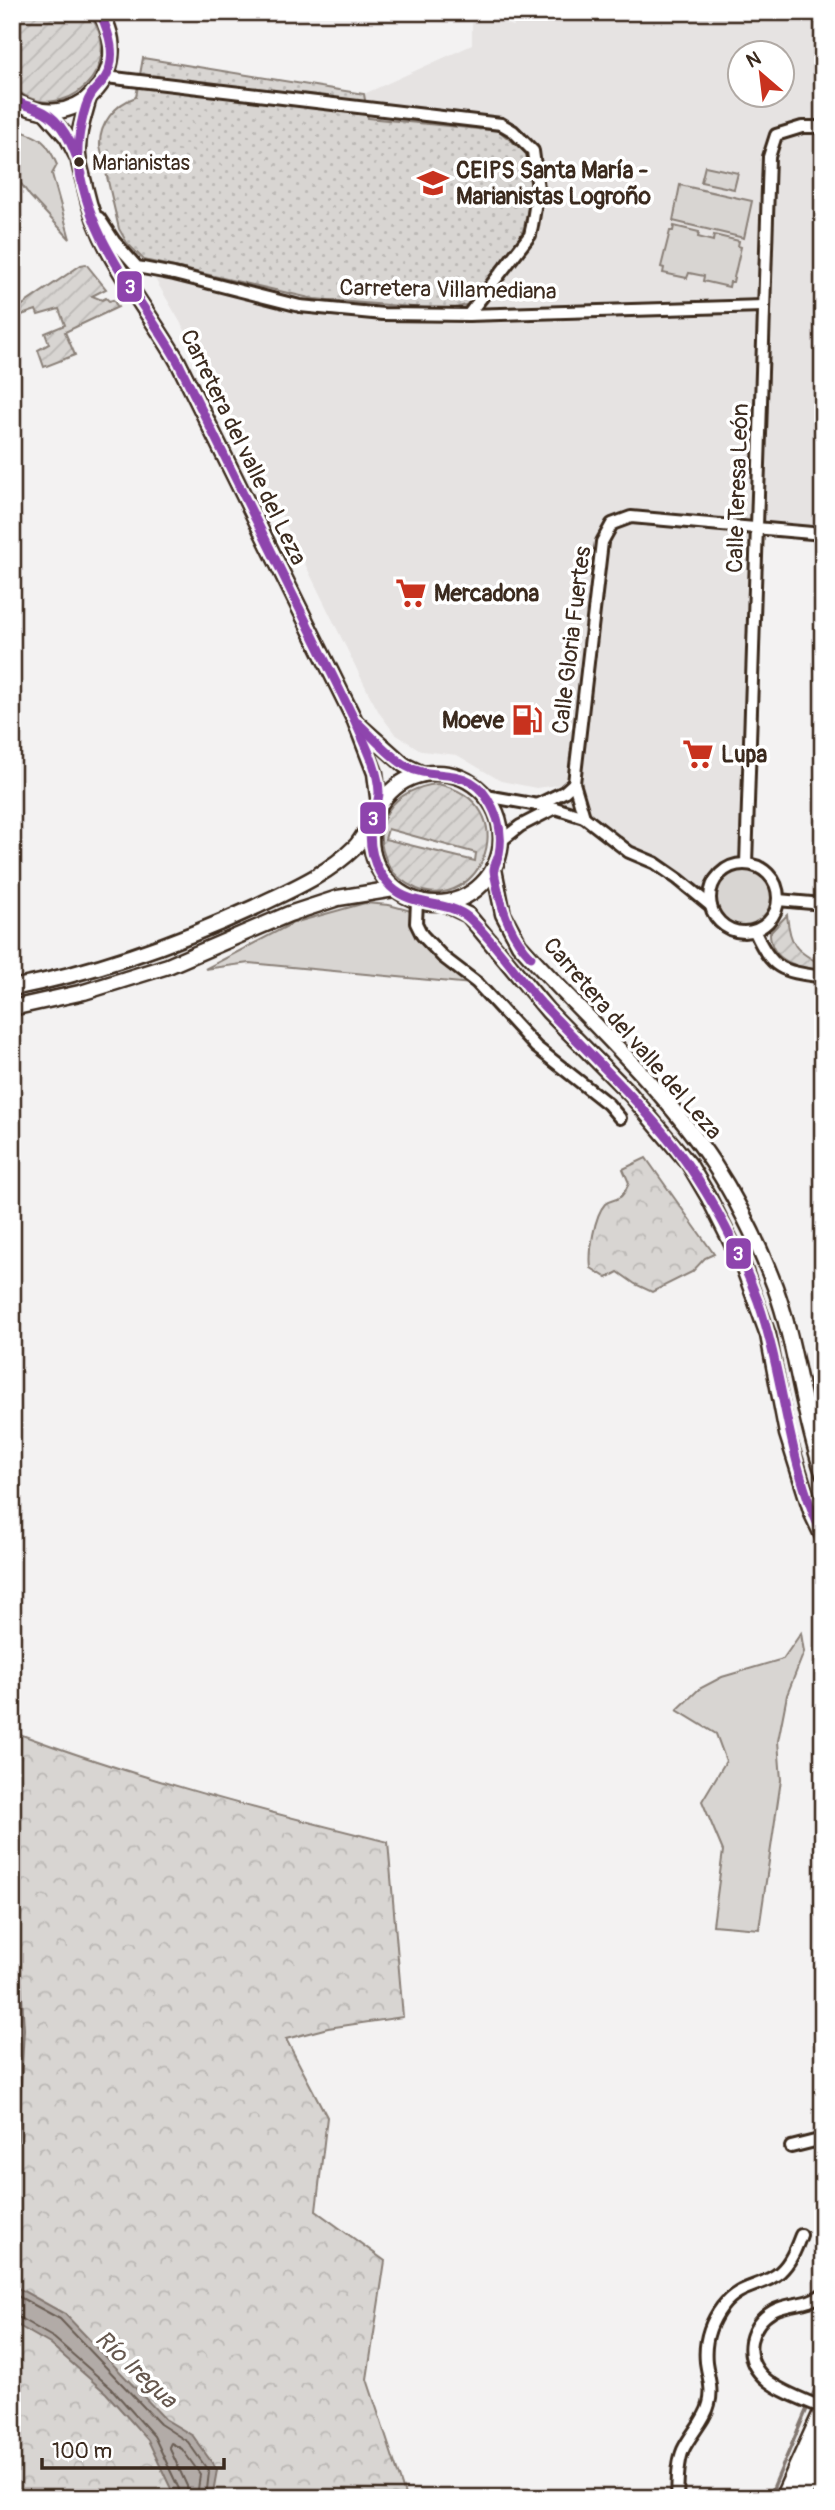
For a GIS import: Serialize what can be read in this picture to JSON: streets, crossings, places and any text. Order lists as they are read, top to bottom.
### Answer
{
  "streets": {
    "main road": ["Carretera del valle del Leza"],
    "street": ["Carretera Villamediana", "Calle Teresa León", "Calle Gloria Fuertes"]
  },
  "crossings": [
    ["Carretera Villamediana", "Carretera del valle del Leza"],
    ["Carretera Villamediana", "Calle Teresa León"],
    ["Calle Teresa León", "Calle Gloria Fuertes"]
  ],
  "water": ["Río Iregua"],
  "places": {
    "other": ["Marianistas"],
    "school or university": ["CEIPS Santa María - Marianistas Logroño"],
    "supermarket": ["Mercadona", "Lupa"],
    "fuel station": ["Moeve"]
  },
  "lines": ["transit line 3"],
  "scale_bar": "100 m",
  "north": "top left"
}
